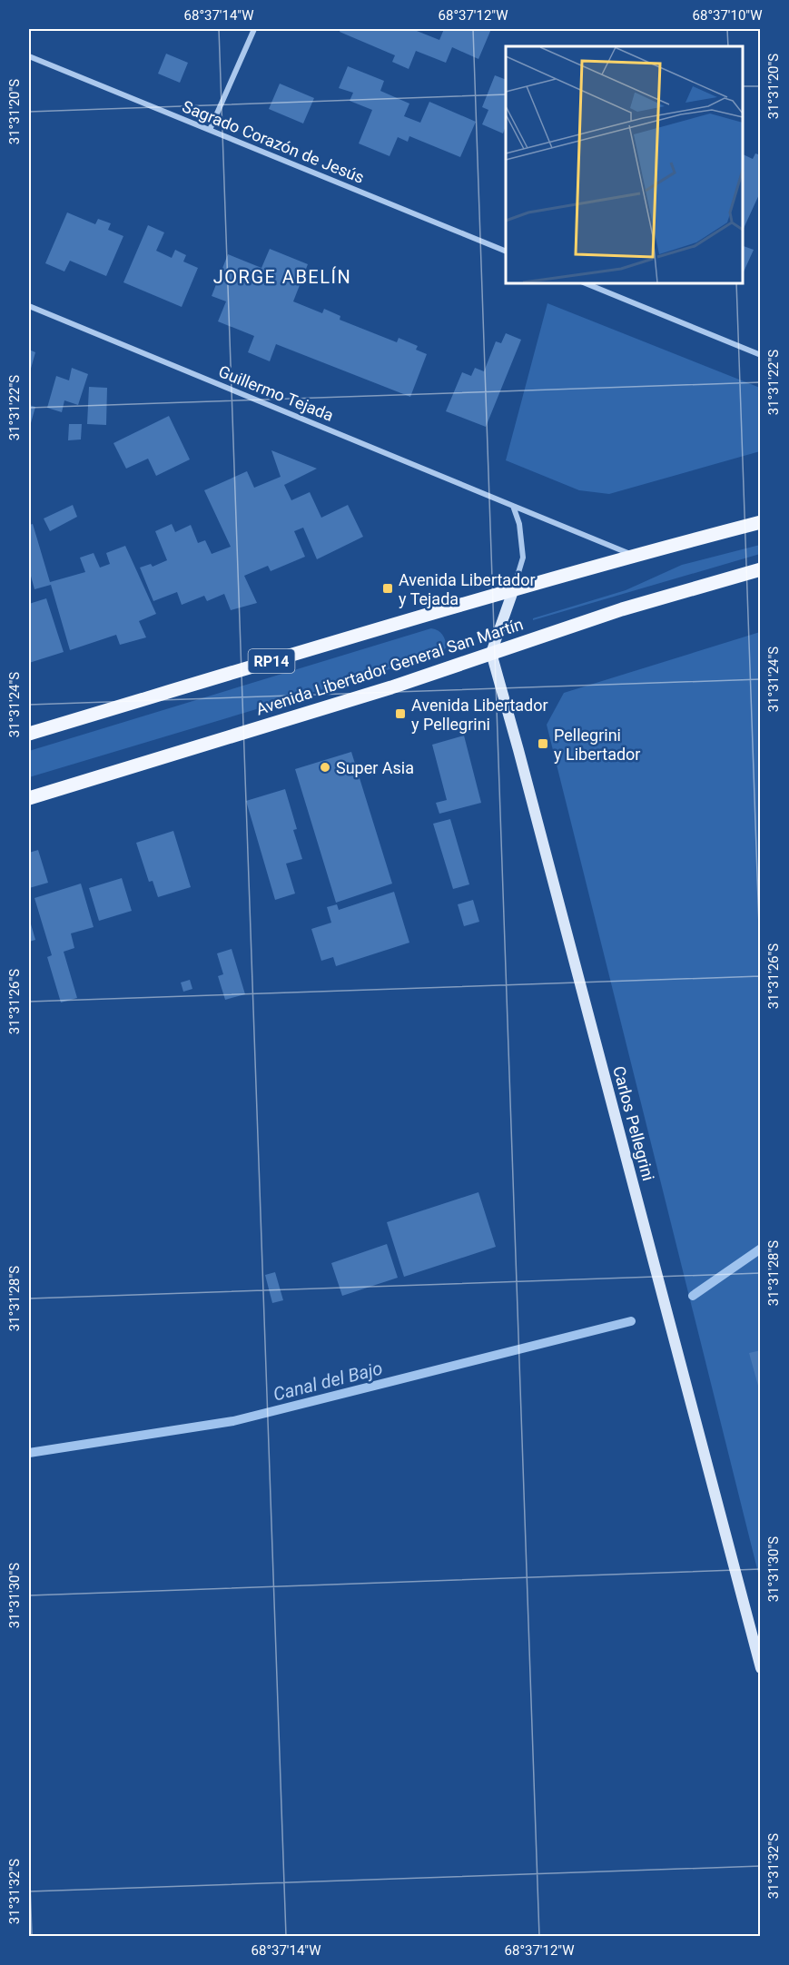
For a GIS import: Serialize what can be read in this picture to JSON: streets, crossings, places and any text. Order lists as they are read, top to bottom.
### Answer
{
  "streets": {
    "main road": ["RP14", "Avenida Libertador General San Martín", "Carlos Pellegrini"],
    "street": ["Sagrado Corazón de Jesús", "Guillermo Tejada"]
  },
  "crossings": [
    ["Guillermo Tejada", "RP14"],
    ["Avenida Libertador General San Martín", "Carlos Pellegrini"]
  ],
  "districts": ["JORGE ABELÍN"],
  "water": ["Canal del Bajo"],
  "places": {
    "transit": ["Avenida Libertador y Tejada", "Avenida Libertador y Pellegrini", "Pellegrini y Libertador"],
    "other": ["Super Asia"]
  },
  "coordinates": [
    "68°37'14\"W",
    "68°37'12\"W",
    "68°37'10\"W",
    "31°31'20\"S",
    "31°31'22\"S",
    "31°31'24\"S",
    "31°31'26\"S",
    "31°31'28\"S",
    "31°31'30\"S",
    "31°31'32\"S"
  ]
}
